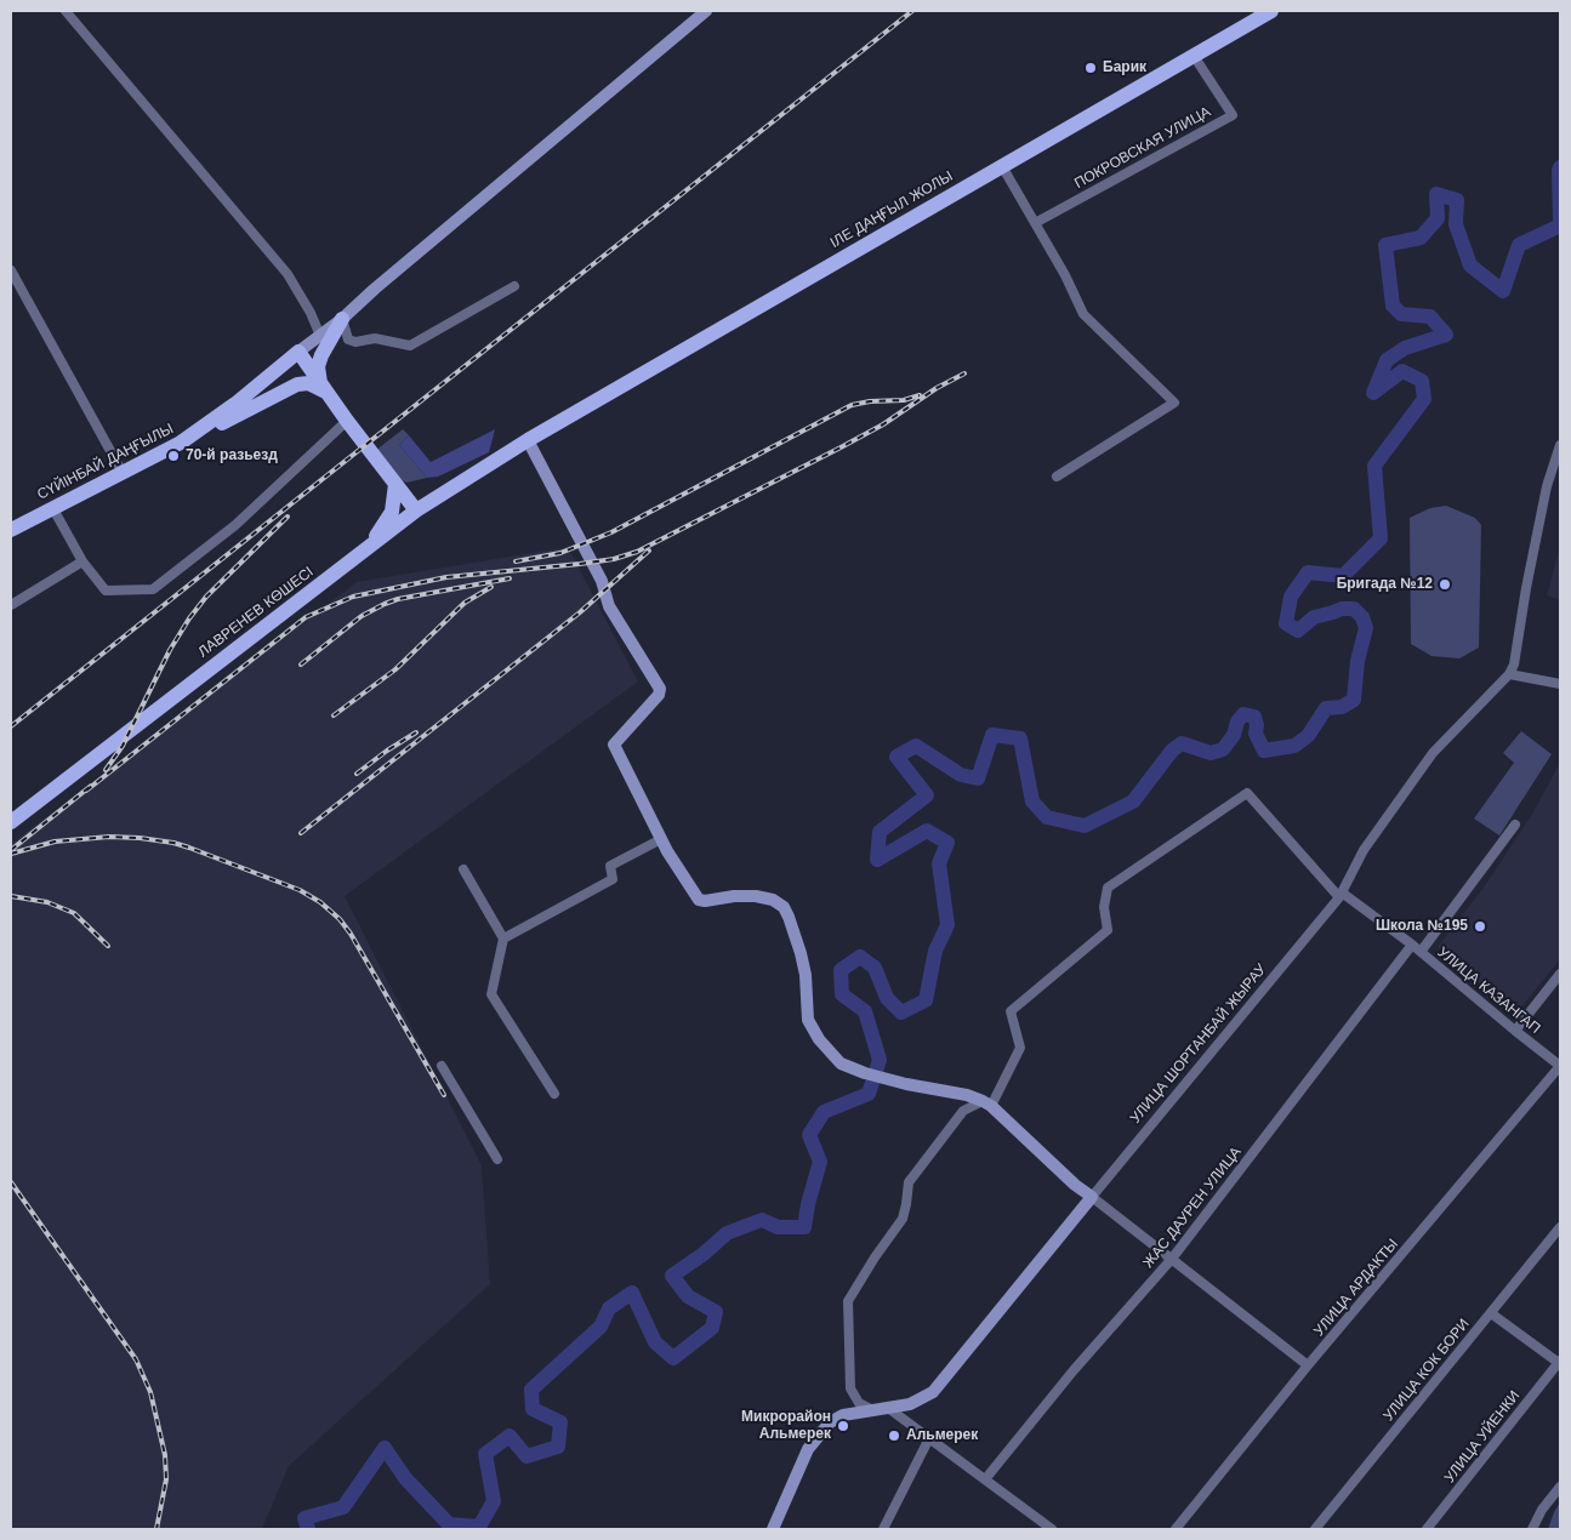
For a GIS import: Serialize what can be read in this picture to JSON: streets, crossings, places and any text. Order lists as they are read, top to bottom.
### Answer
{
  "streets": {
    "main road": ["ІЛЕ ДАҢҒЫЛ ЖОЛЫ", "СҮЙІНБАЙ ДАҢҒЫЛЫ", "ЛАВРЕНЕВ КӨШЕСІ"],
    "street": [
      "ПОКРОВСКАЯ УЛИЦА",
      "УЛИЦА КАЗАНГАП",
      "УЛИЦА ШОРТАНБАЙ ЖЫРАУ",
      "ЖАС ДАУРЕН УЛИЦА",
      "УЛИЦА АРДАКТЫ",
      "УЛИЦА КОК БОРИ",
      "УЛИЦА УЙЕНКИ"
    ]
  },
  "crossings": [
    ["ПОКРОВСКАЯ УЛИЦА", "ІЛЕ ДАҢҒЫЛ ЖОЛЫ"],
    ["ІЛЕ ДАҢҒЫЛ ЖОЛЫ", "ЛАВРЕНЕВ КӨШЕСІ"],
    ["УЛИЦА КАЗАНГАП", "УЛИЦА ШОРТАНБАЙ ЖЫРАУ"],
    ["УЛИЦА КАЗАНГАП", "ЖАС ДАУРЕН УЛИЦА"],
    ["УЛИЦА КАЗАНГАП", "УЛИЦА АРДАКТЫ"]
  ],
  "places": [
    "Барик",
    "70-й разьезд",
    "Бригада №12",
    "Школа №195",
    "Микрорайон Альмерек",
    "Альмерек"
  ]
}
